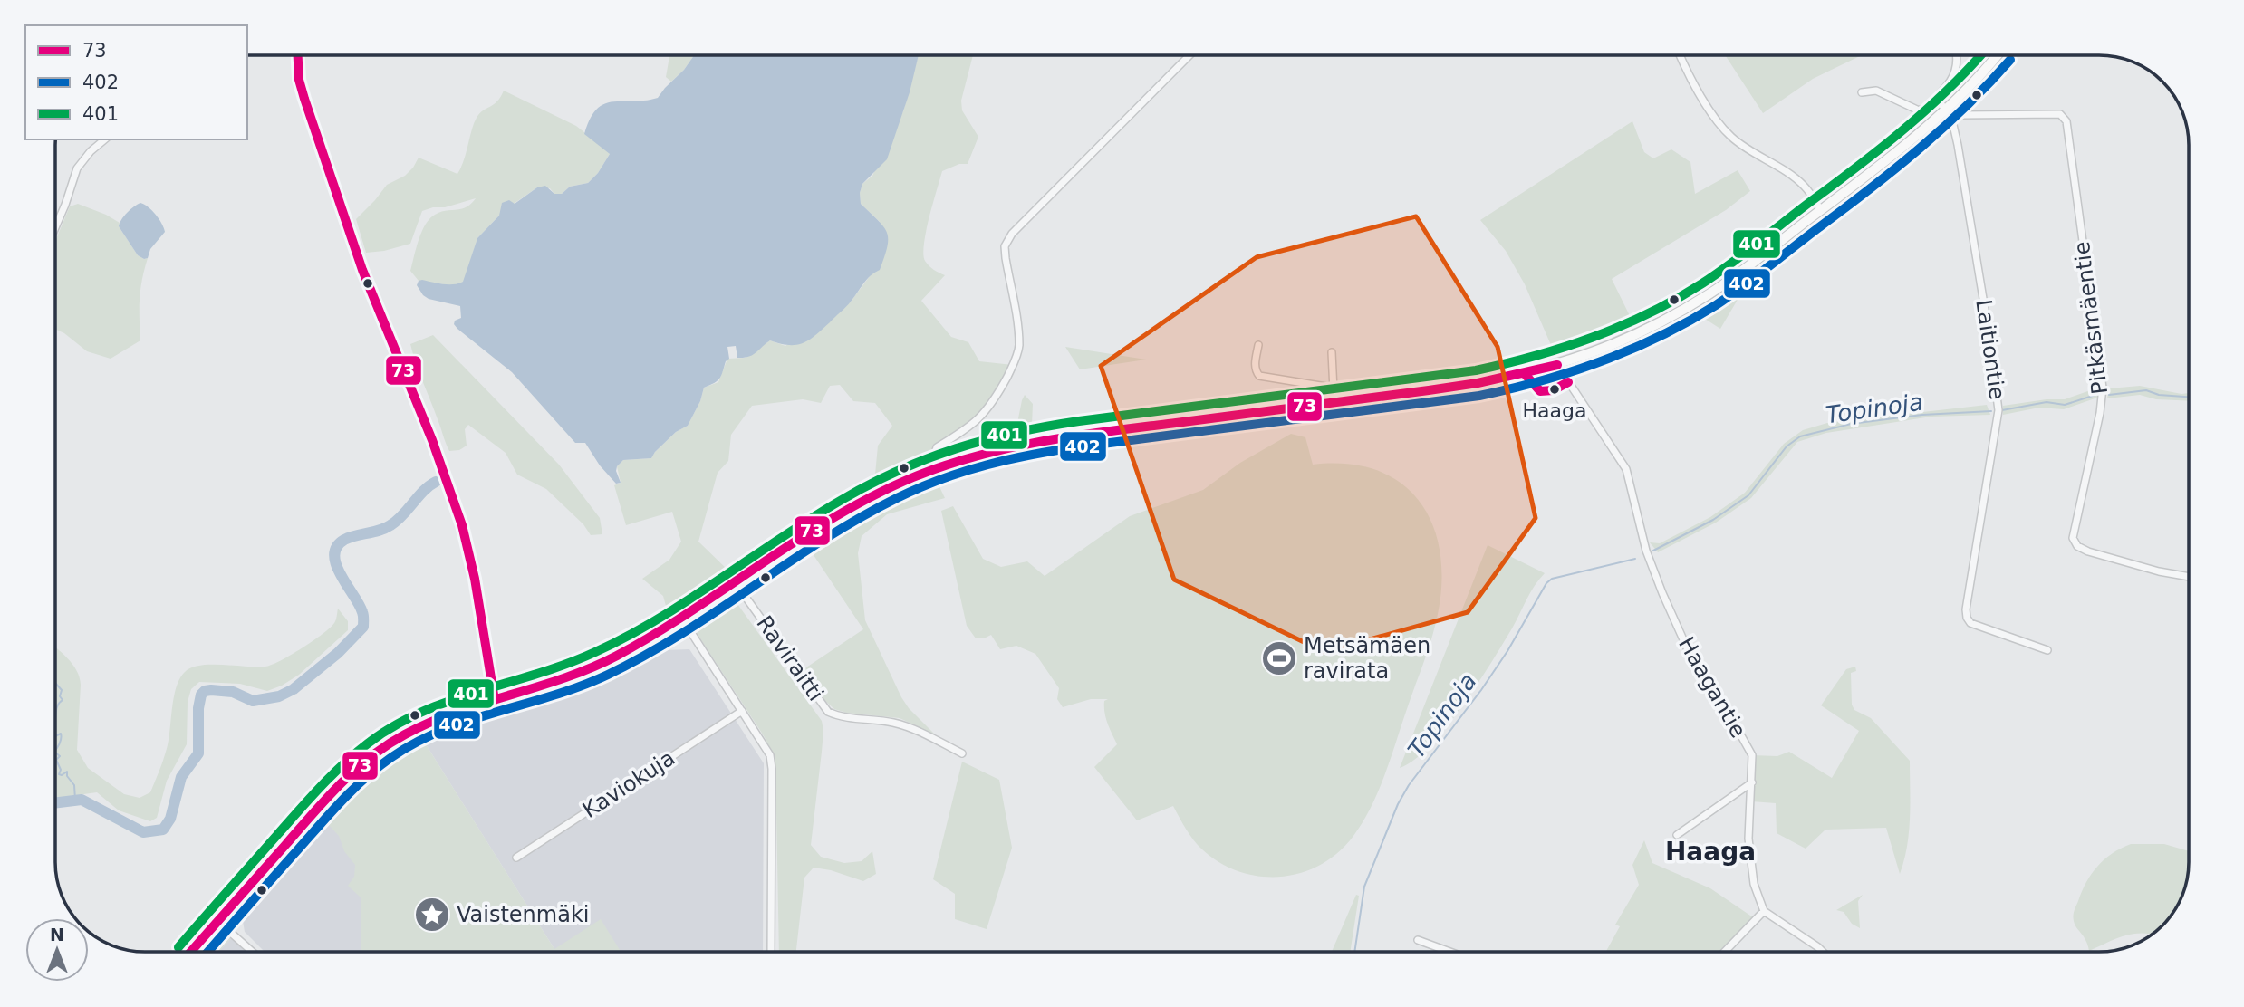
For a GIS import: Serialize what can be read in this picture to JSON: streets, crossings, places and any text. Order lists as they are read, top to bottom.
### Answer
{
  "streets": {
    "street": [
      "Pitkäsmäentie",
      "Laitiontie",
      "Raviraitti",
      "Haagantie",
      "Kaviokuja"
    ]
  },
  "crossings": [
    ["Pitkäsmäentie", "Laitiontie"]
  ],
  "districts": ["Haaga"],
  "water": ["Topinoja"],
  "places": {
    "other": ["Haaga"],
    "sports": ["Metsämäen ravirata"],
    "place": ["Vaistenmäki"]
  },
  "lines": ["transit line 73", "transit line 401", "transit line 402"],
  "legend": ["73", "402", "401"],
  "north": "top"
}
